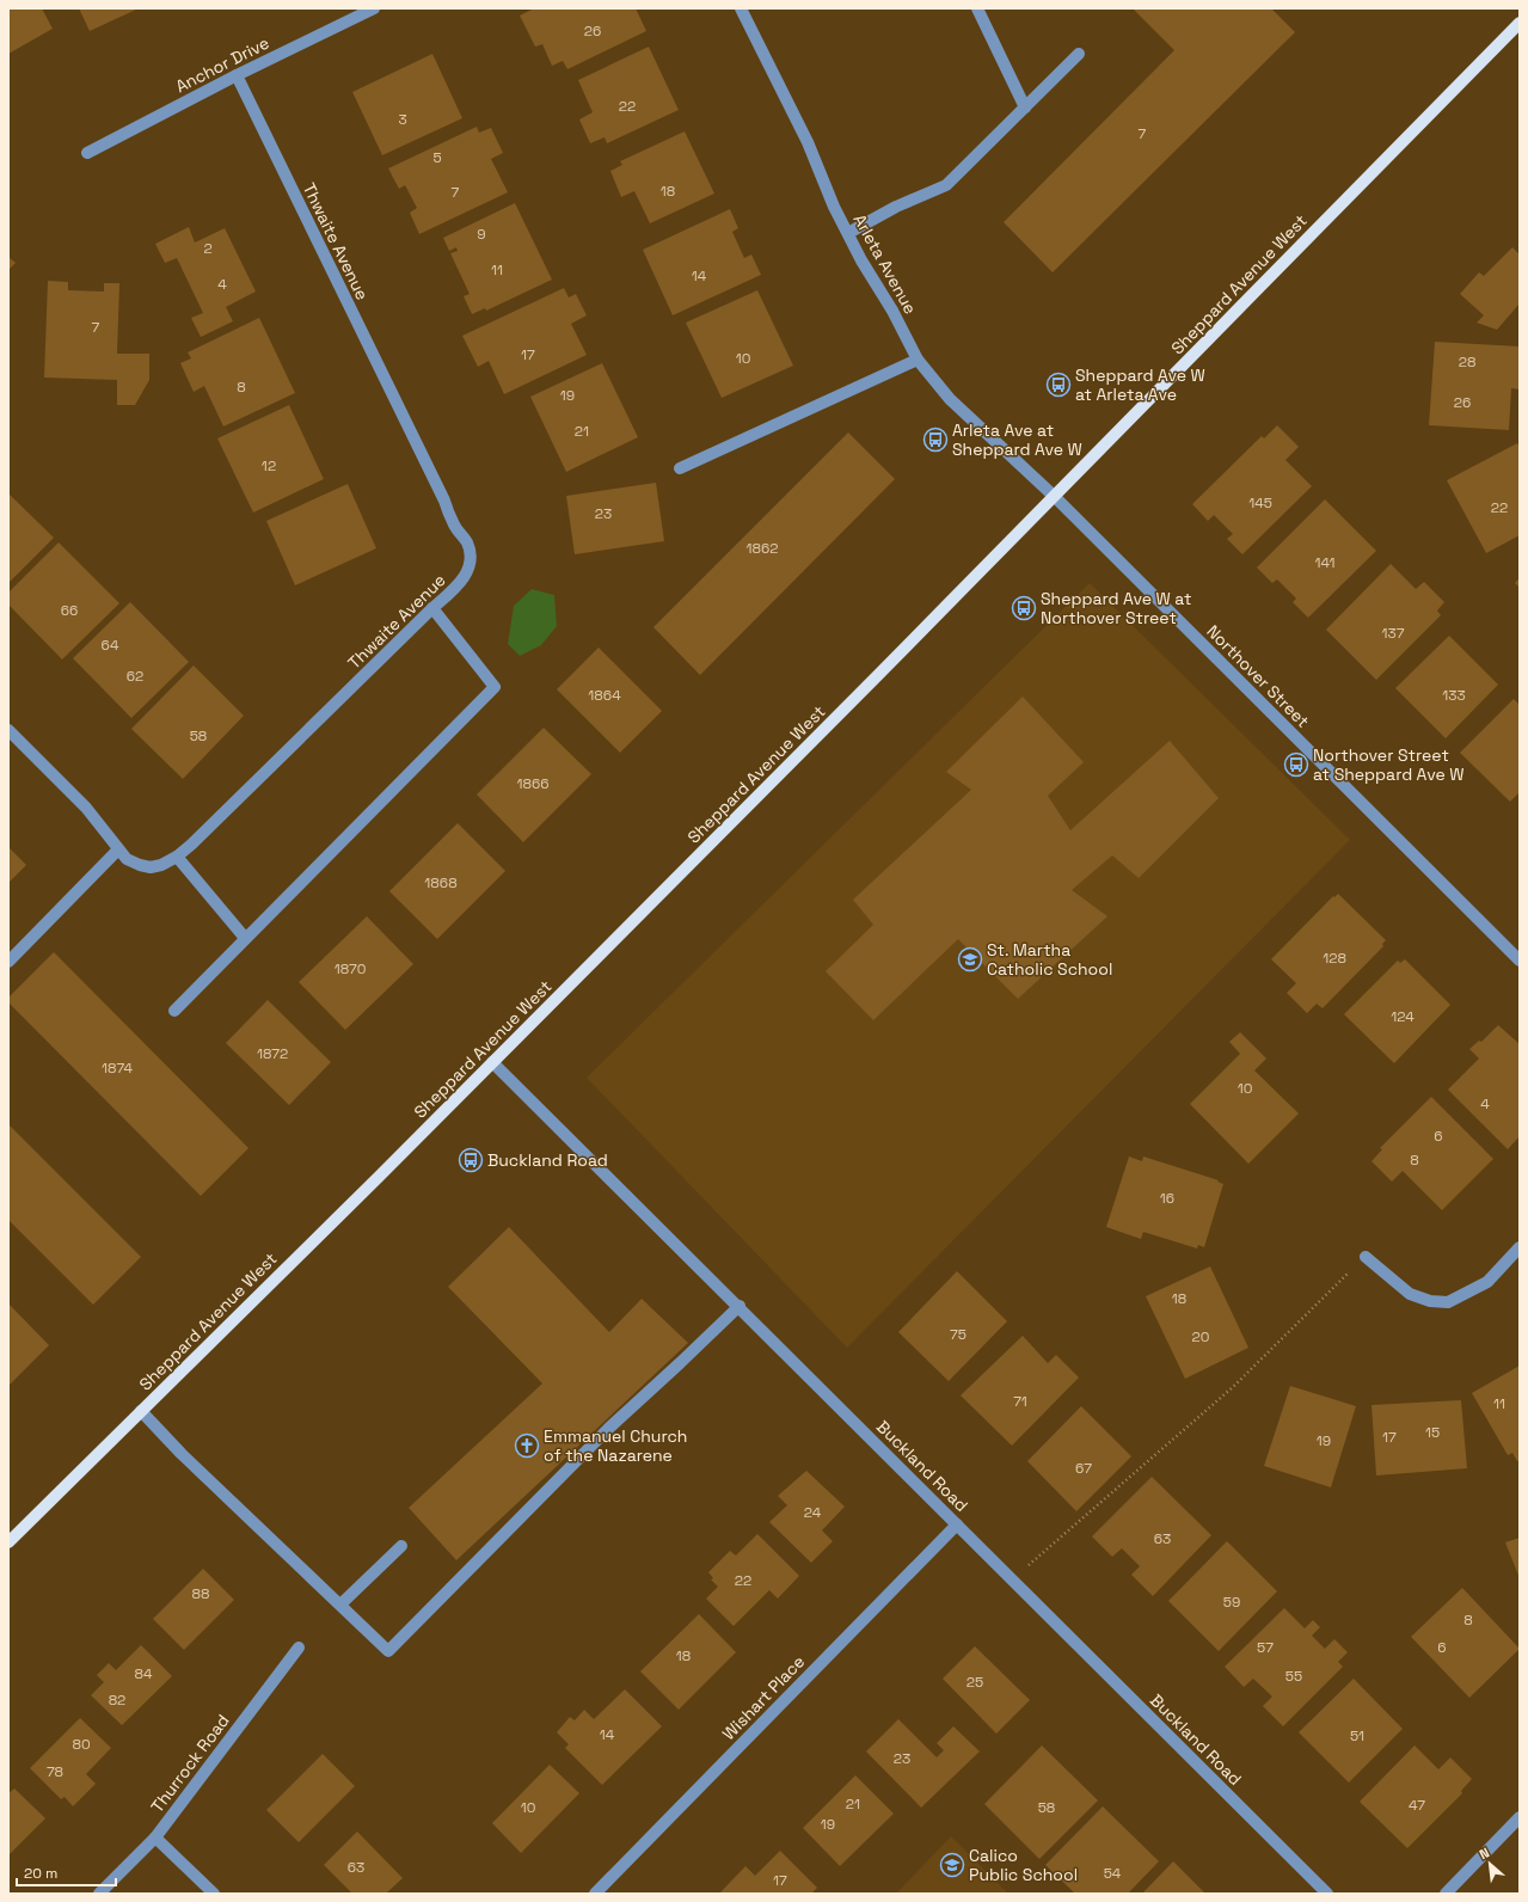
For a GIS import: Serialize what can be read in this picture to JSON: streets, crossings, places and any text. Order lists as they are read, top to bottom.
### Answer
{
  "streets": {
    "main road": ["Sheppard Avenue West"],
    "street": [
      "Anchor Drive",
      "Thwaite Avenue",
      "Arleta Avenue",
      "Northover Street",
      "Buckland Road",
      "Wishart Place",
      "Thurrock Road"
    ]
  },
  "crossings": [
    ["Anchor Drive", "Thwaite Avenue"],
    ["Arleta Avenue", "Sheppard Avenue West"],
    ["Arleta Avenue", "Northover Street"],
    ["Sheppard Avenue West", "Northover Street"],
    ["Sheppard Avenue West", "Buckland Road"],
    ["Buckland Road", "Wishart Place"]
  ],
  "places": {
    "bus stop": [
      "Sheppard Ave W at Arleta Ave",
      "Arleta Ave at Sheppard Ave W",
      "Sheppard Ave W at Northover Street",
      "Northover Street at Sheppard Ave W",
      "Buckland Road"
    ],
    "school or university": ["St. Martha Catholic School", "Calico Public School"],
    "church": ["Emmanuel Church of the Nazarene"]
  },
  "house_numbers": [
    "26",
    "22",
    "3",
    "7",
    "5",
    "18",
    "7",
    "9",
    "2",
    "11",
    "14",
    "4",
    "7",
    "17",
    "10",
    "28",
    "8",
    "19",
    "26",
    "21",
    "12",
    "145",
    "22",
    "23",
    "1862",
    "141",
    "66",
    "137",
    "64",
    "62",
    "1864",
    "133",
    "58",
    "1866",
    "1868",
    "128",
    "1870",
    "124",
    "1872",
    "1874",
    "10",
    "4",
    "6",
    "8",
    "16",
    "18",
    "75",
    "20",
    "71",
    "11",
    "15",
    "17",
    "19",
    "67",
    "24",
    "63",
    "22",
    "88",
    "59",
    "8",
    "57",
    "6",
    "18",
    "84",
    "55",
    "25",
    "82",
    "14",
    "51",
    "80",
    "23",
    "78",
    "21",
    "47",
    "10",
    "58",
    "19",
    "63",
    "54",
    "17"
  ],
  "scale_bar": "20 m",
  "north": "top left"
}
